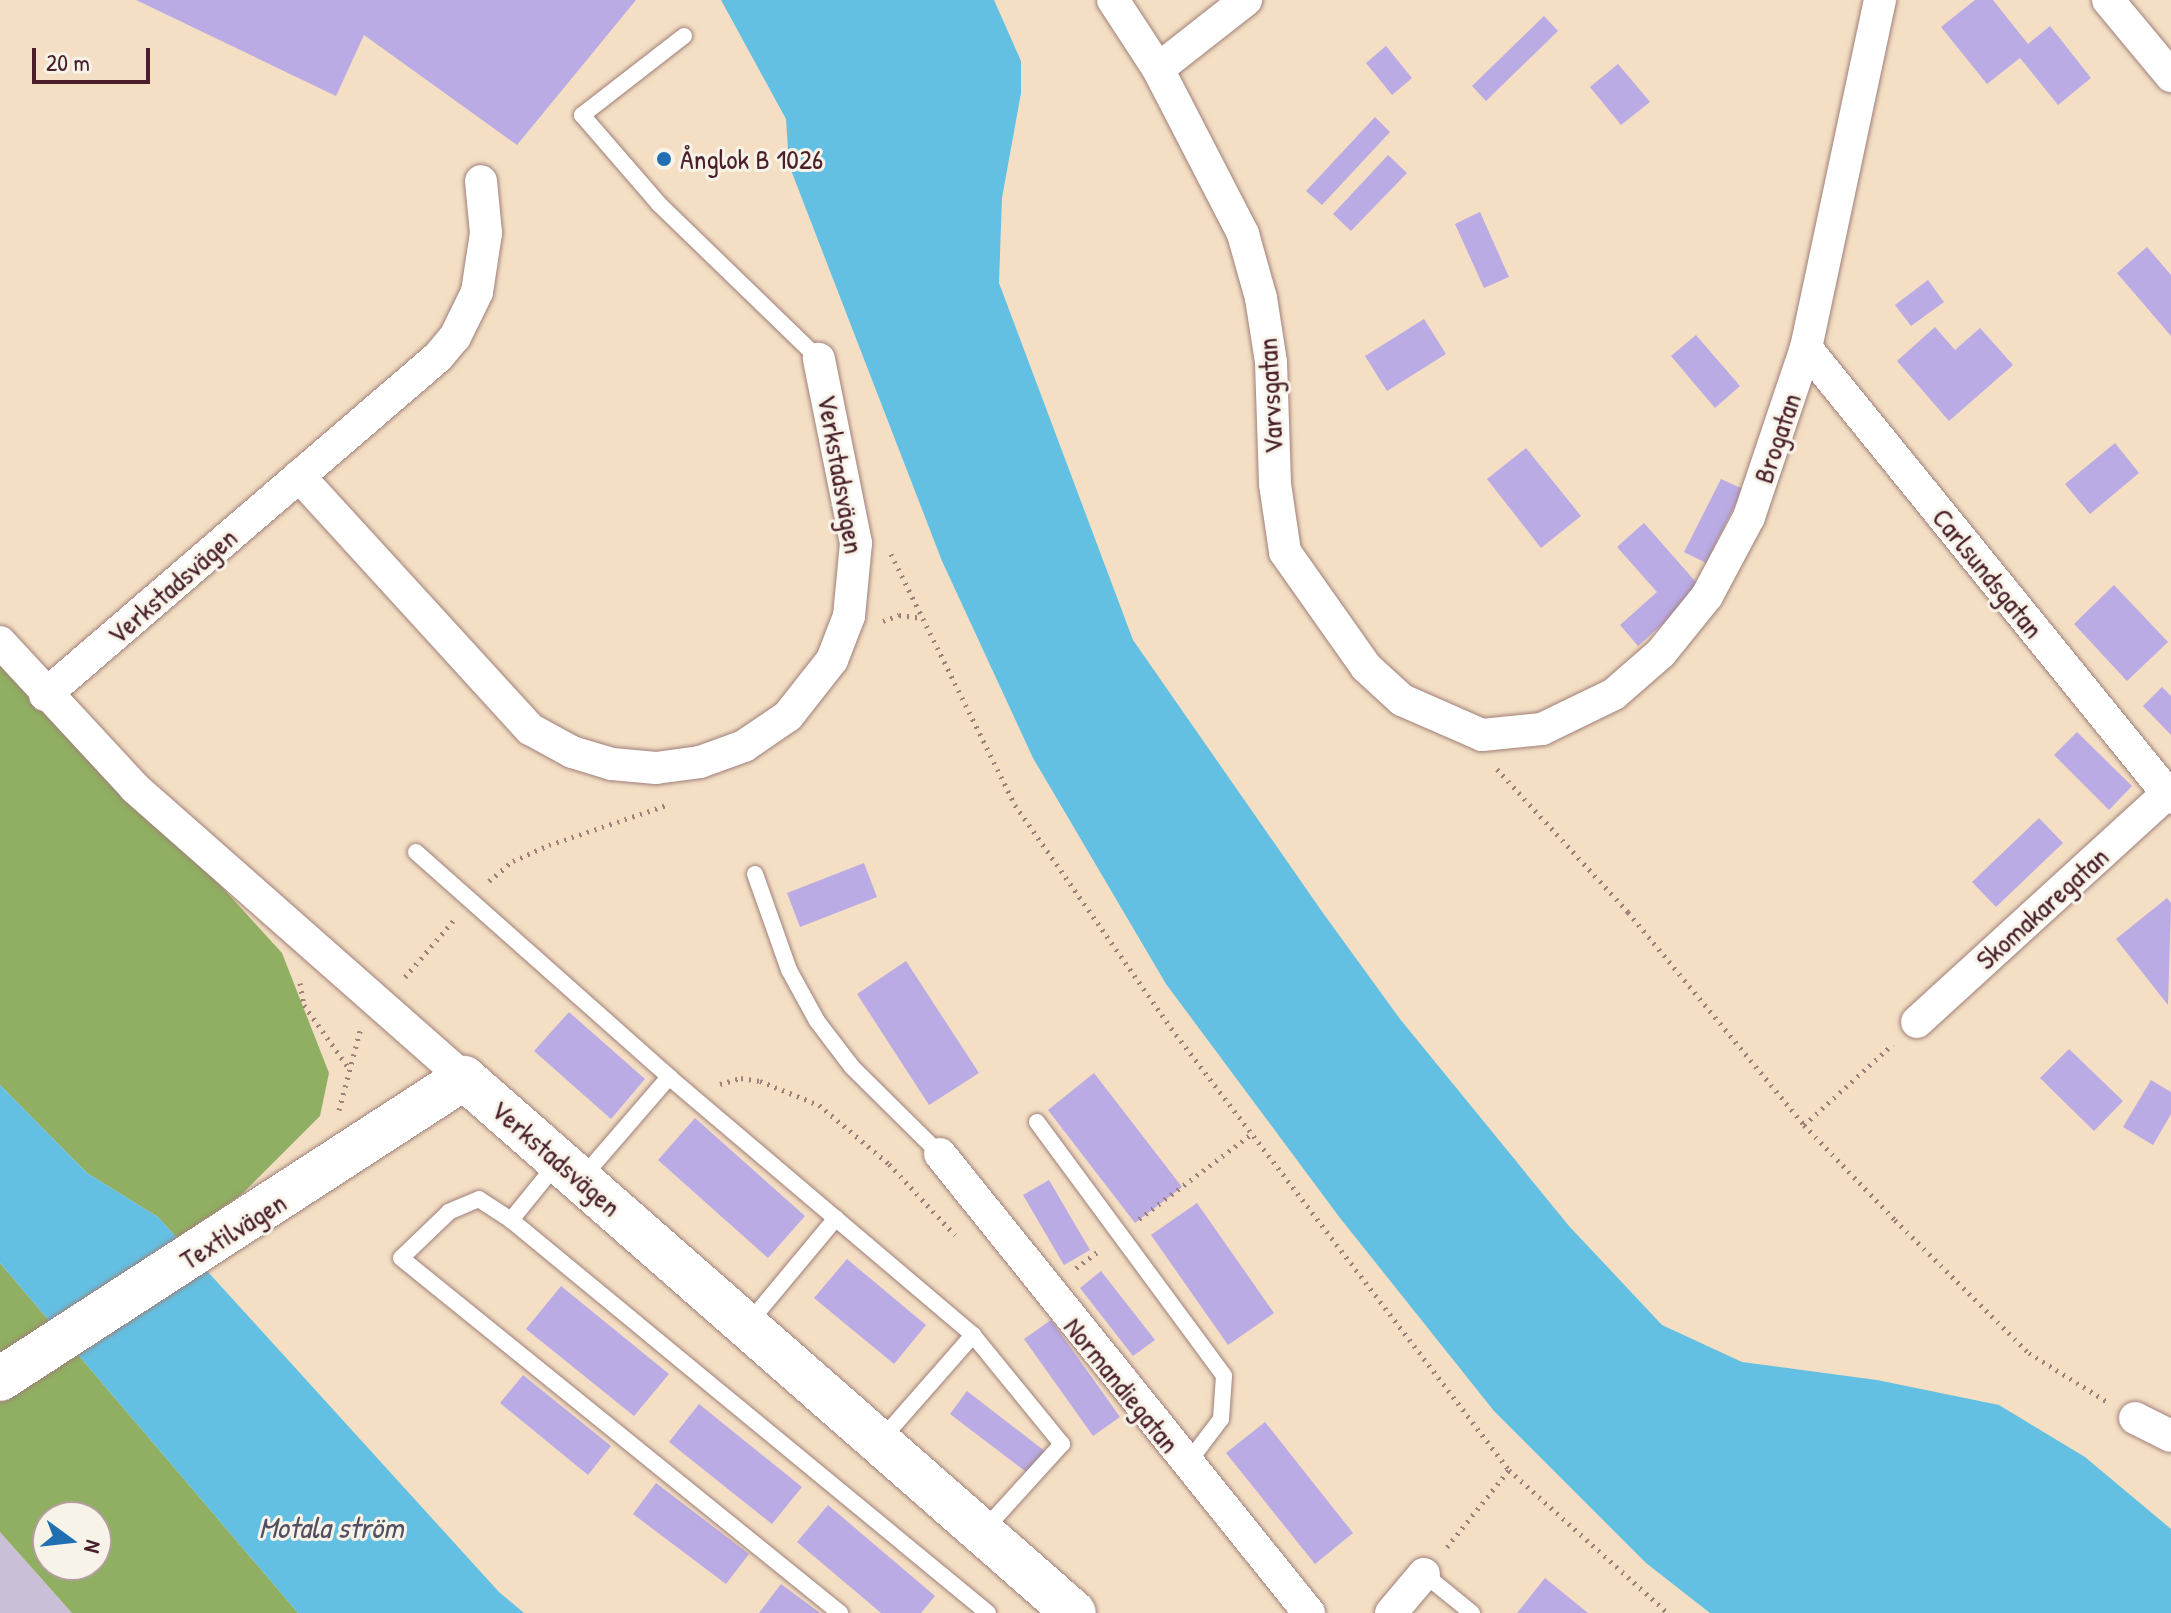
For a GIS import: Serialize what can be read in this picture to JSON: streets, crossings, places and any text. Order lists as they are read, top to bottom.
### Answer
{
  "streets": {
    "street": [
      "Varvsgatan",
      "Brogatan",
      "Verkstadsvägen",
      "Carlsundsgatan",
      "Skomakaregatan",
      "Textilvägen",
      "Normandiegatan"
    ]
  },
  "crossings": [
    ["Varvsgatan", "Brogatan"],
    ["Brogatan", "Carlsundsgatan"],
    ["Verkstadsvägen", "Textilvägen"],
    ["Carlsundsgatan", "Skomakaregatan"]
  ],
  "water": ["Motala ström"],
  "places": ["Ånglok B 1026"],
  "scale_bar": "20 m",
  "north": "right"
}
